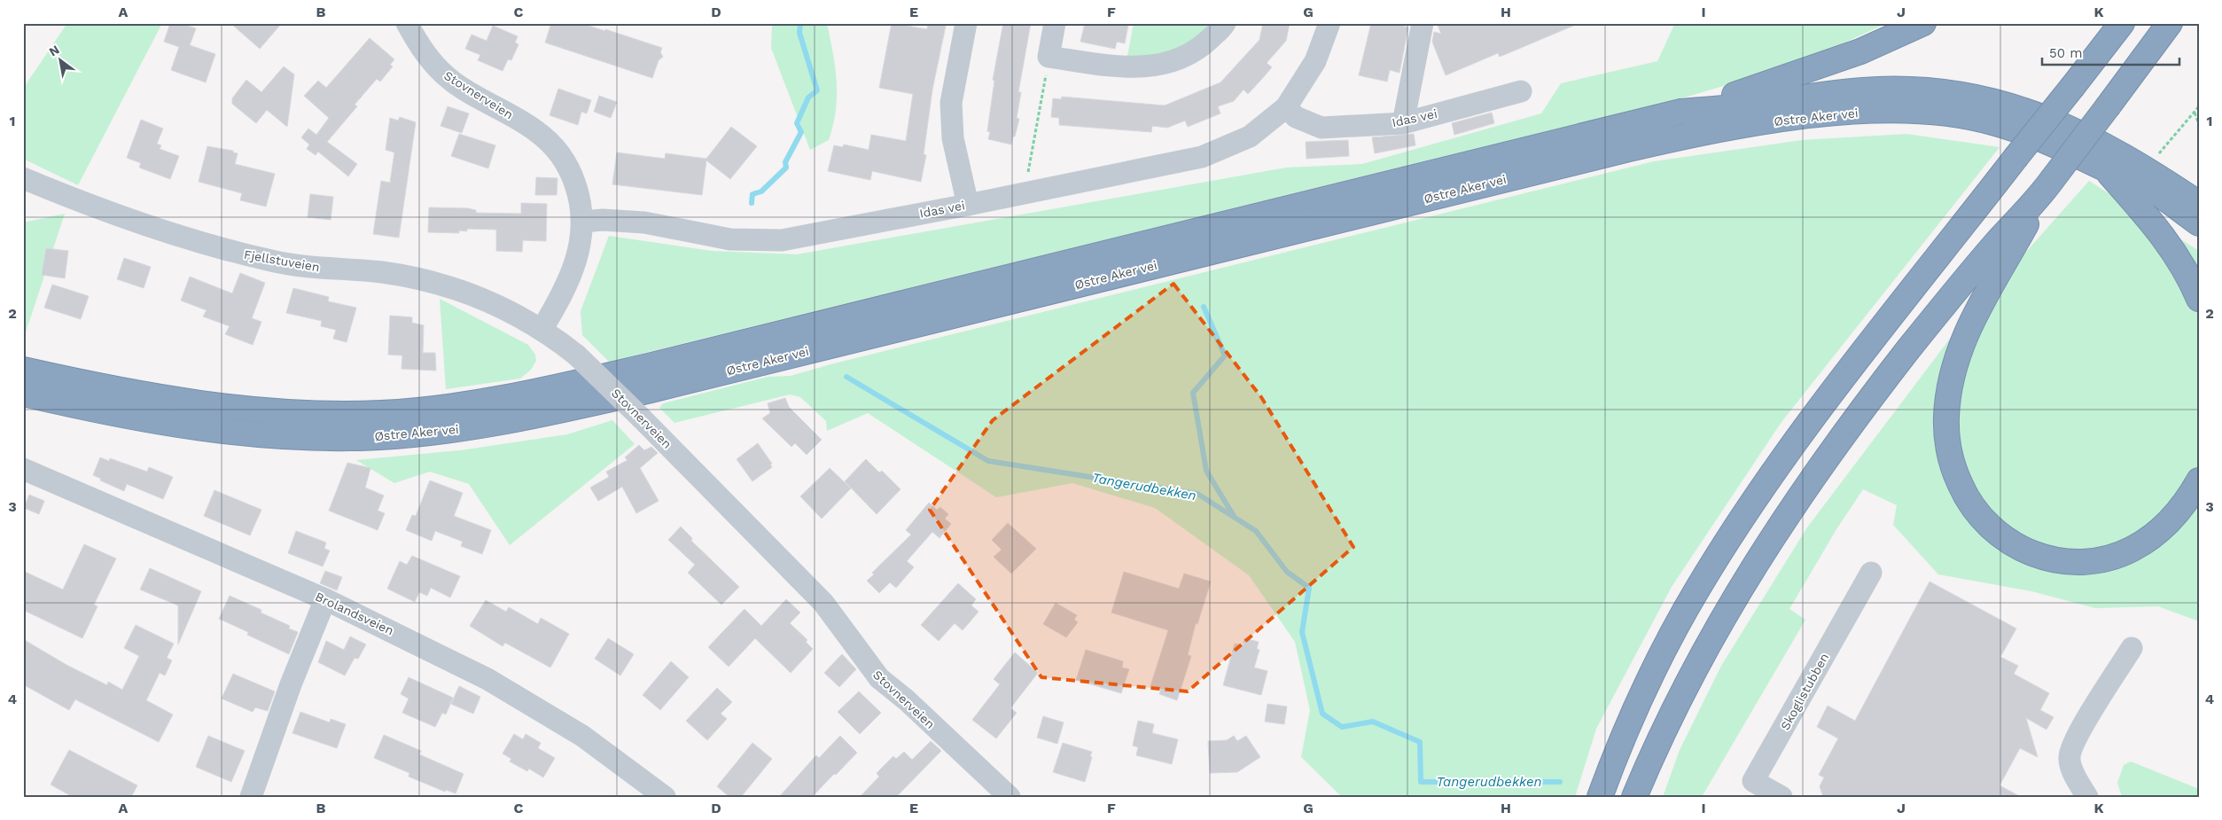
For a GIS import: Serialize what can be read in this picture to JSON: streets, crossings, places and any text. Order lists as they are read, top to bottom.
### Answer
{
  "streets": {
    "highway": ["Østre Aker vei"],
    "street": [
      "Stovnerveien",
      "Idas vei",
      "Fjellstuveien",
      "Brolandsveien",
      "Skoglistubben"
    ]
  },
  "crossings": [
    ["Stovnerveien", "Idas vei"],
    ["Stovnerveien", "Fjellstuveien"]
  ],
  "water": ["Tangerudbekken"],
  "scale_bar": "50 m",
  "north": "top left",
  "grid": {
    "columns": [
      "A",
      "B",
      "C",
      "D",
      "E",
      "F",
      "G",
      "H",
      "I",
      "J",
      "K"
    ],
    "rows": [
      "1",
      "2",
      "3",
      "4"
    ]
  }
}
